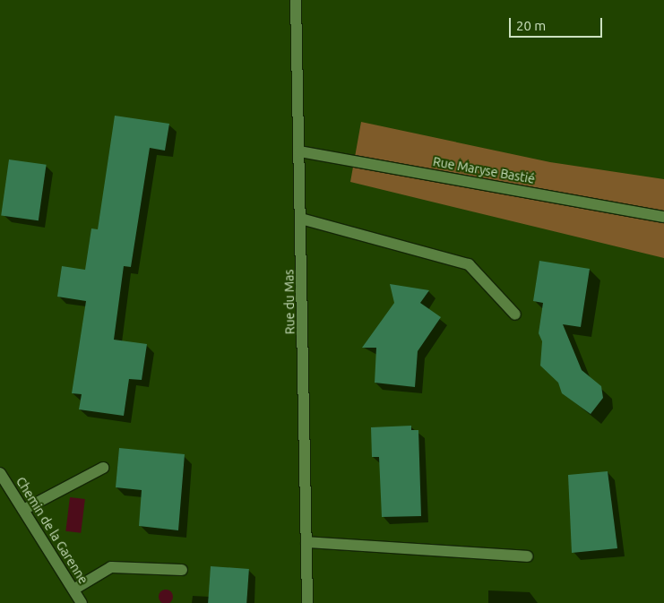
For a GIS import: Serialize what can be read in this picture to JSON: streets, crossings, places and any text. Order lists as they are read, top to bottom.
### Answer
{
  "streets": {
    "street": ["Rue Maryse Bastié", "Rue du Mas", "Chemin de la Garenne"]
  },
  "crossings": [
    ["Rue Maryse Bastié", "Rue du Mas"]
  ],
  "scale_bar": "20 m"
}
